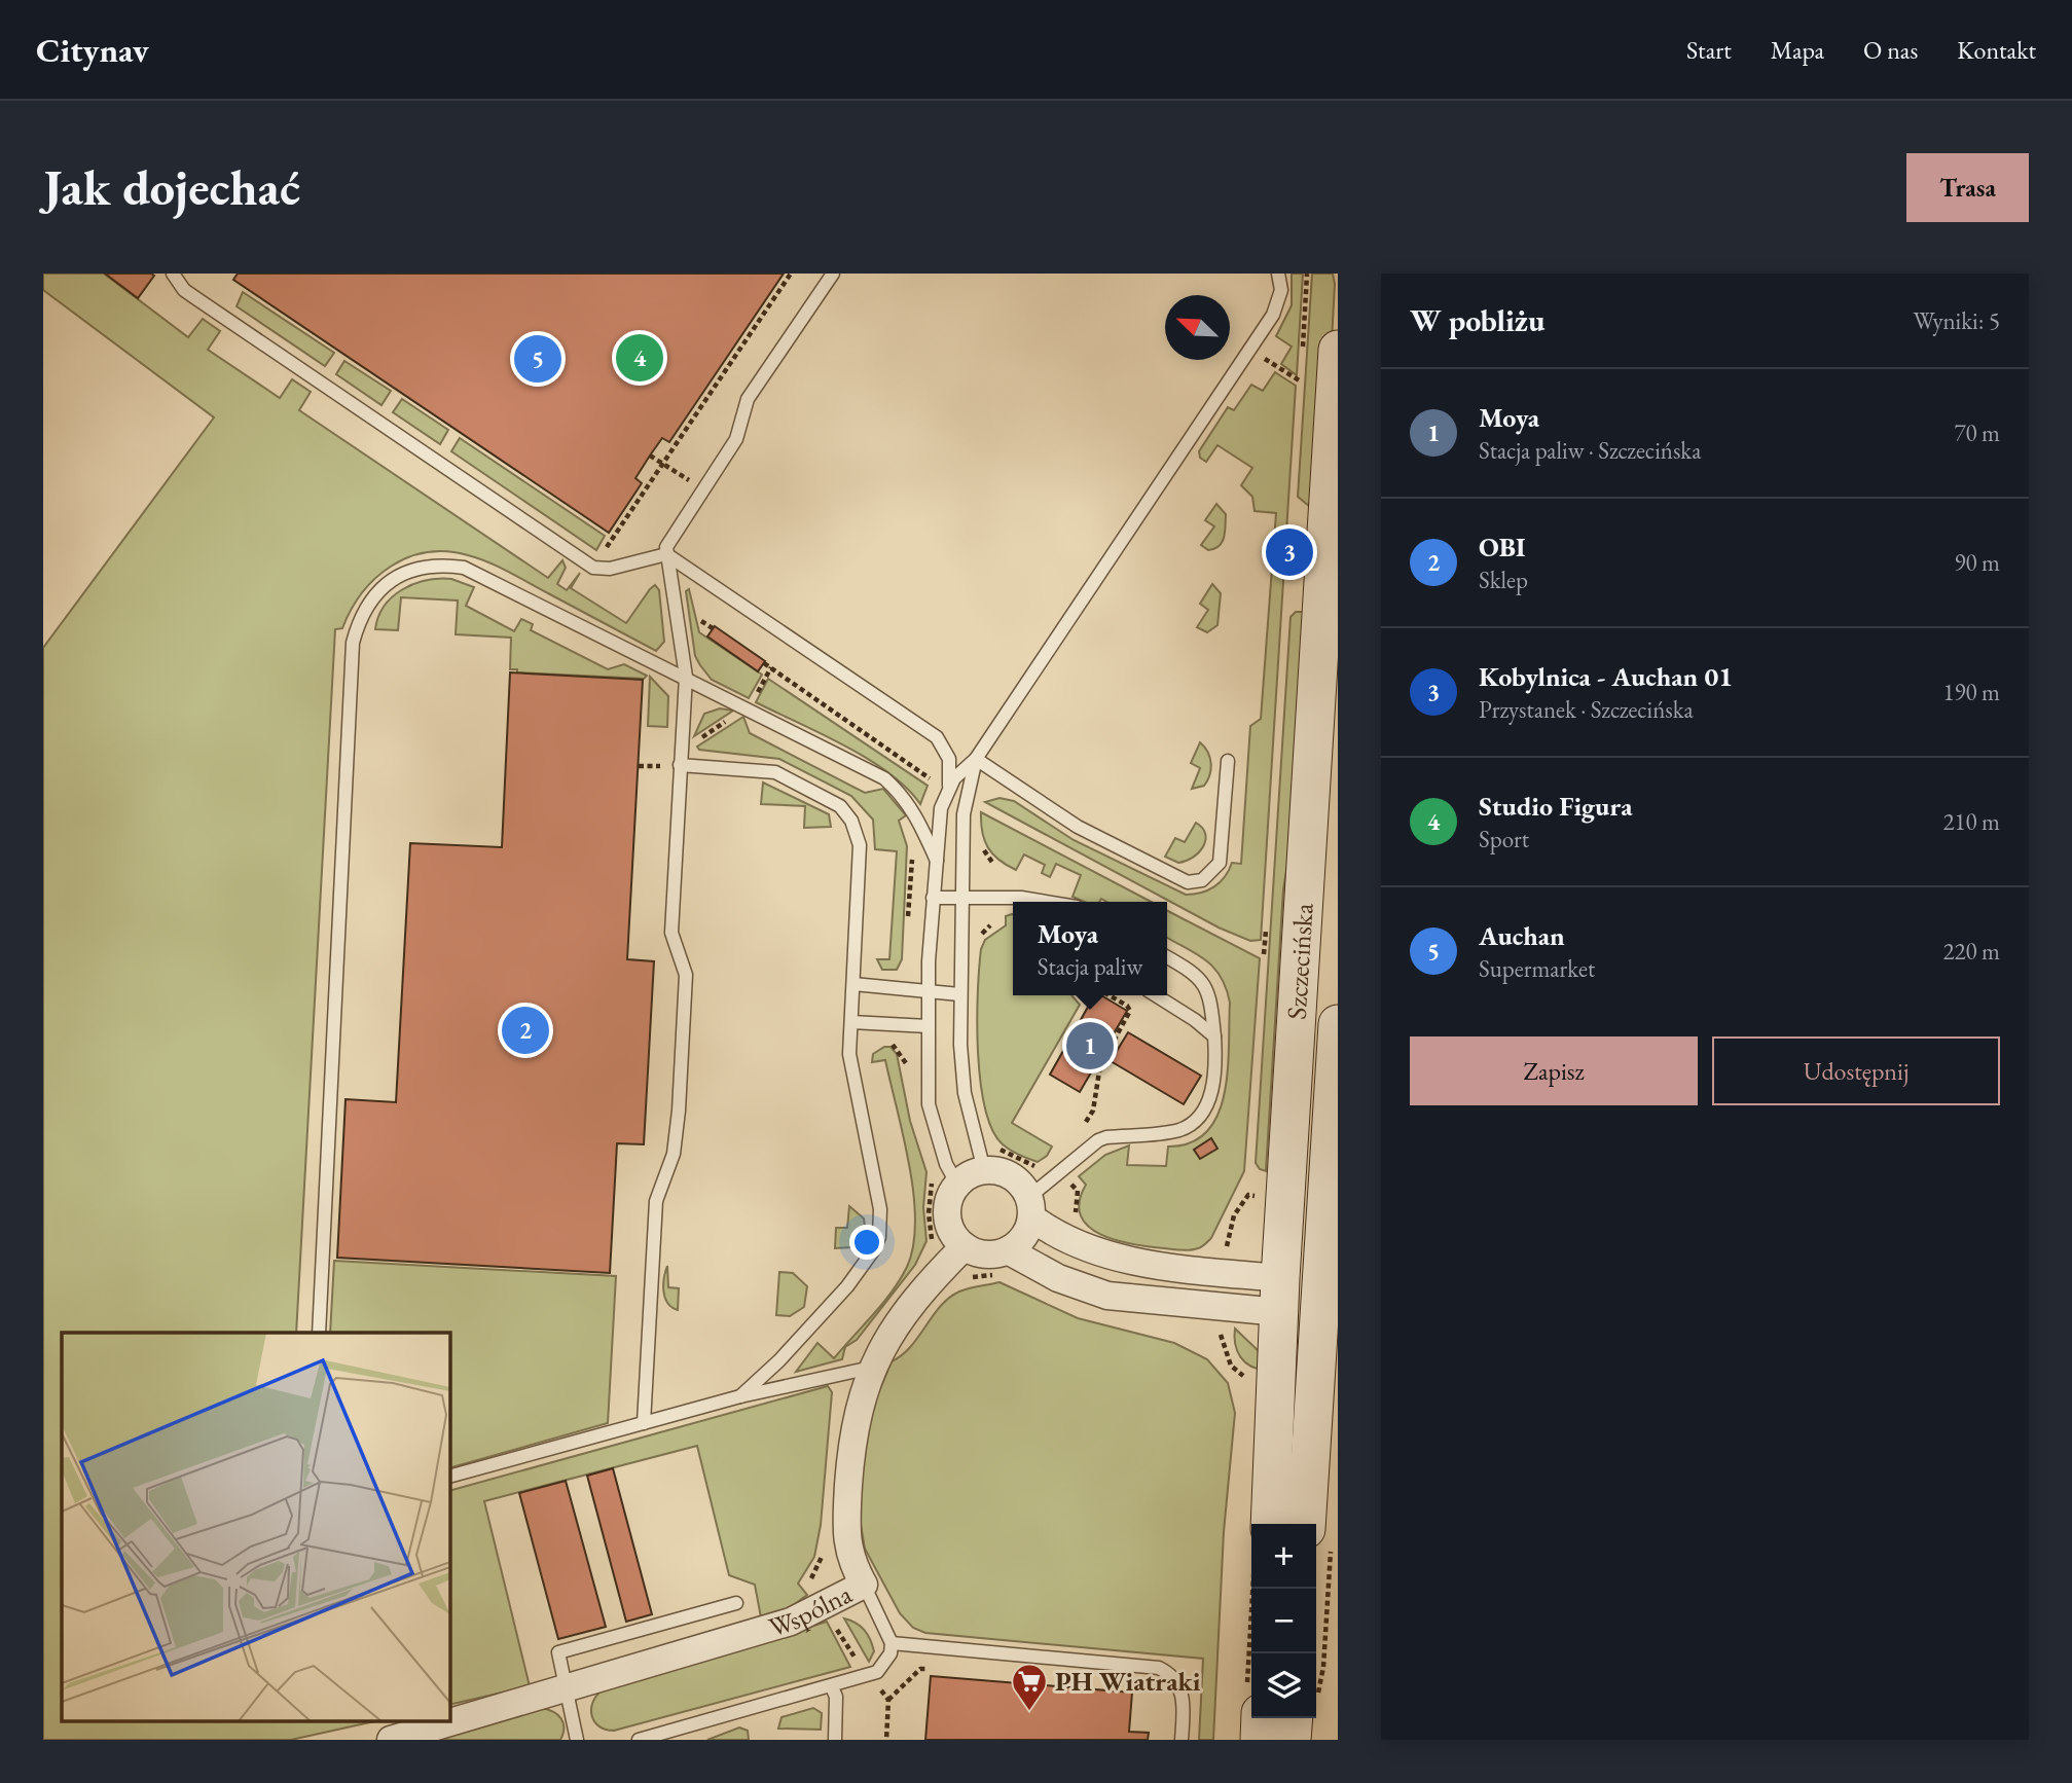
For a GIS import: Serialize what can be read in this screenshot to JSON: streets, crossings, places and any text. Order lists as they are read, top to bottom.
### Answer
{
  "streets": {
    "main road": ["Szczecińska"],
    "street": ["Wspólna"]
  },
  "places": {
    "supermarket": ["PH Wiatraki"]
  },
  "north": "top left",
  "page": {
    "header": "Citynav",
    "nav": [
      "Start",
      "Mapa",
      "O nas",
      "Kontakt"
    ],
    "buttons": [
      "Trasa",
      ["Zapisz", "Udostępnij"]
    ],
    "title": "Jak dojechać",
    "heading": ["W pobliżu", "Wyniki: 5"],
    "pins": [
      "4",
      "5",
      "3",
      "2",
      "1"
    ],
    "list": [
      {
        "mark": "1",
        "name": "Moya",
        "note": "Stacja paliw · Szczecińska",
        "value": "70 m"
      },
      {
        "mark": "2",
        "name": "OBI",
        "note": "Sklep",
        "value": "90 m"
      },
      {
        "mark": "3",
        "name": "Kobylnica - Auchan 01",
        "note": "Przystanek · Szczecińska",
        "value": "190 m"
      },
      {
        "mark": "4",
        "name": "Studio Figura",
        "note": "Sport",
        "value": "210 m"
      },
      {
        "mark": "5",
        "name": "Auchan",
        "note": "Supermarket",
        "value": "220 m"
      }
    ],
    "popup": ["Moya", "Stacja paliw"],
    "map_buttons": ["+", "−"]
  }
}
